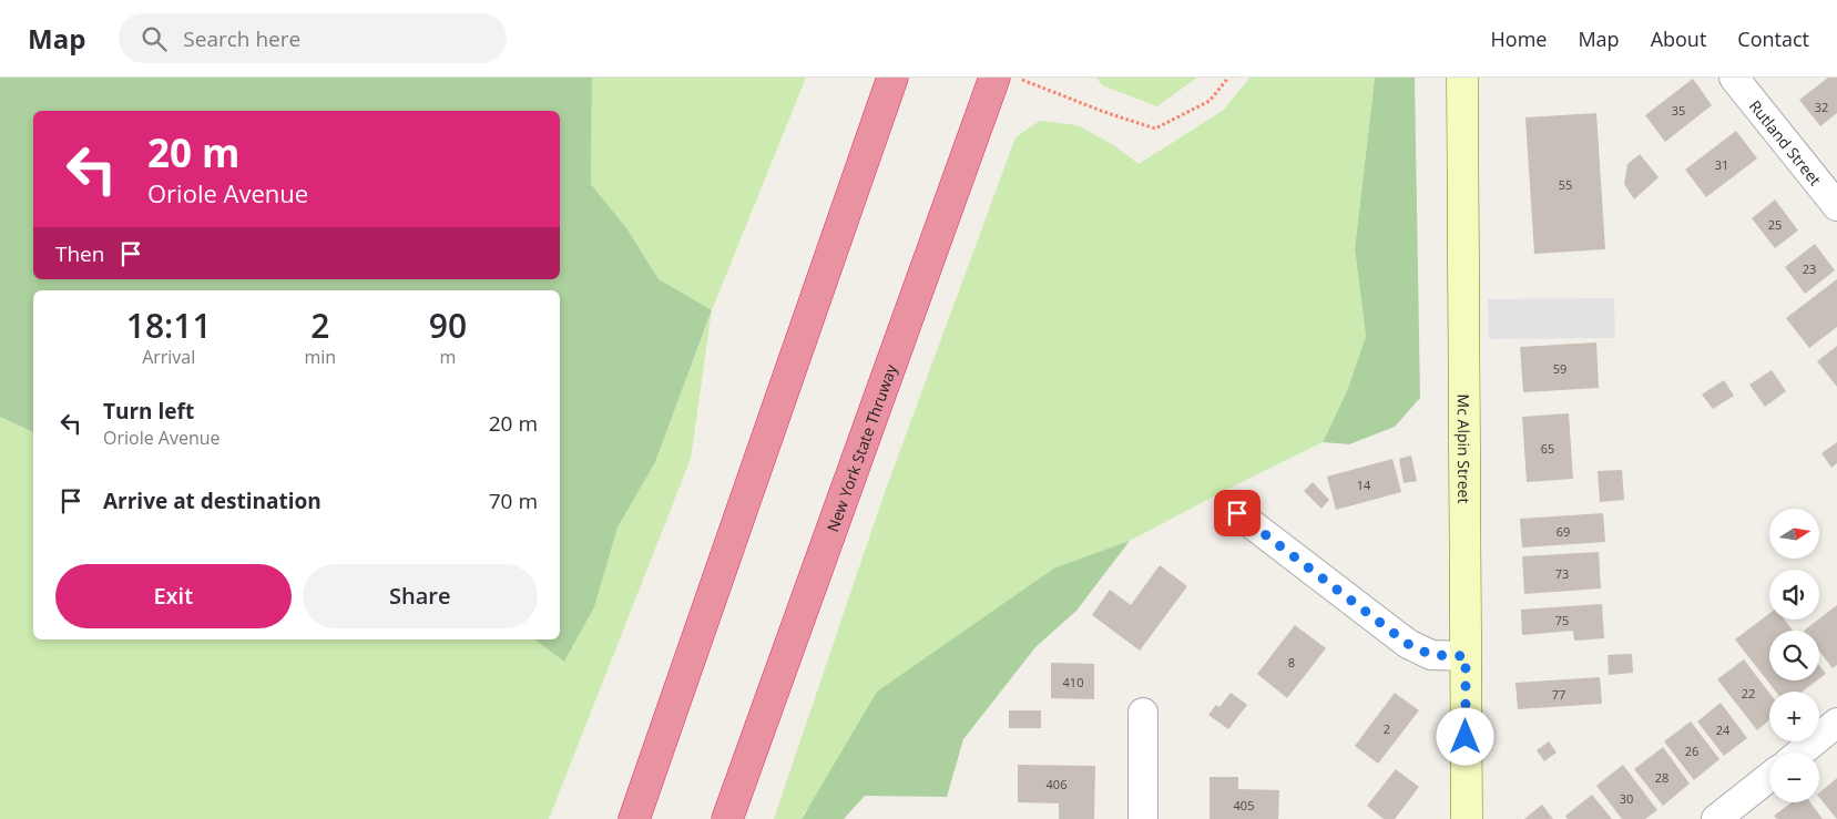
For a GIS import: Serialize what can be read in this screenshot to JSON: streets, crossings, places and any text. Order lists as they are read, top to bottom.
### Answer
{
  "streets": {
    "highway": ["New York State Thruway"],
    "street": ["Rutland Street", "Mc Alpin Street"]
  },
  "house_numbers": [
    "32",
    "35",
    "31",
    "55",
    "25",
    "23",
    "59",
    "65",
    "14",
    "69",
    "73",
    "75",
    "8",
    "410",
    "22",
    "77",
    "2",
    "24",
    "26",
    "28",
    "406",
    "30",
    "405"
  ],
  "north": "right",
  "page": {
    "header": "Map",
    "search": "Search here",
    "nav": [
      "Home",
      "Map",
      "About",
      "Contact"
    ],
    "turn": ["20 m", "Oriole Avenue"],
    "then": "Then",
    "eta": [
      "18:11",
      "Arrival",
      "2",
      "min",
      "90",
      "m"
    ],
    "list": [
      {
        "name": "Turn left",
        "note": "Oriole Avenue",
        "value": "20 m"
      },
      {
        "name": "Arrive at destination",
        "value": "70 m"
      }
    ],
    "map_buttons": ["+", "−"],
    "buttons": ["Exit", "Share"]
  }
}
